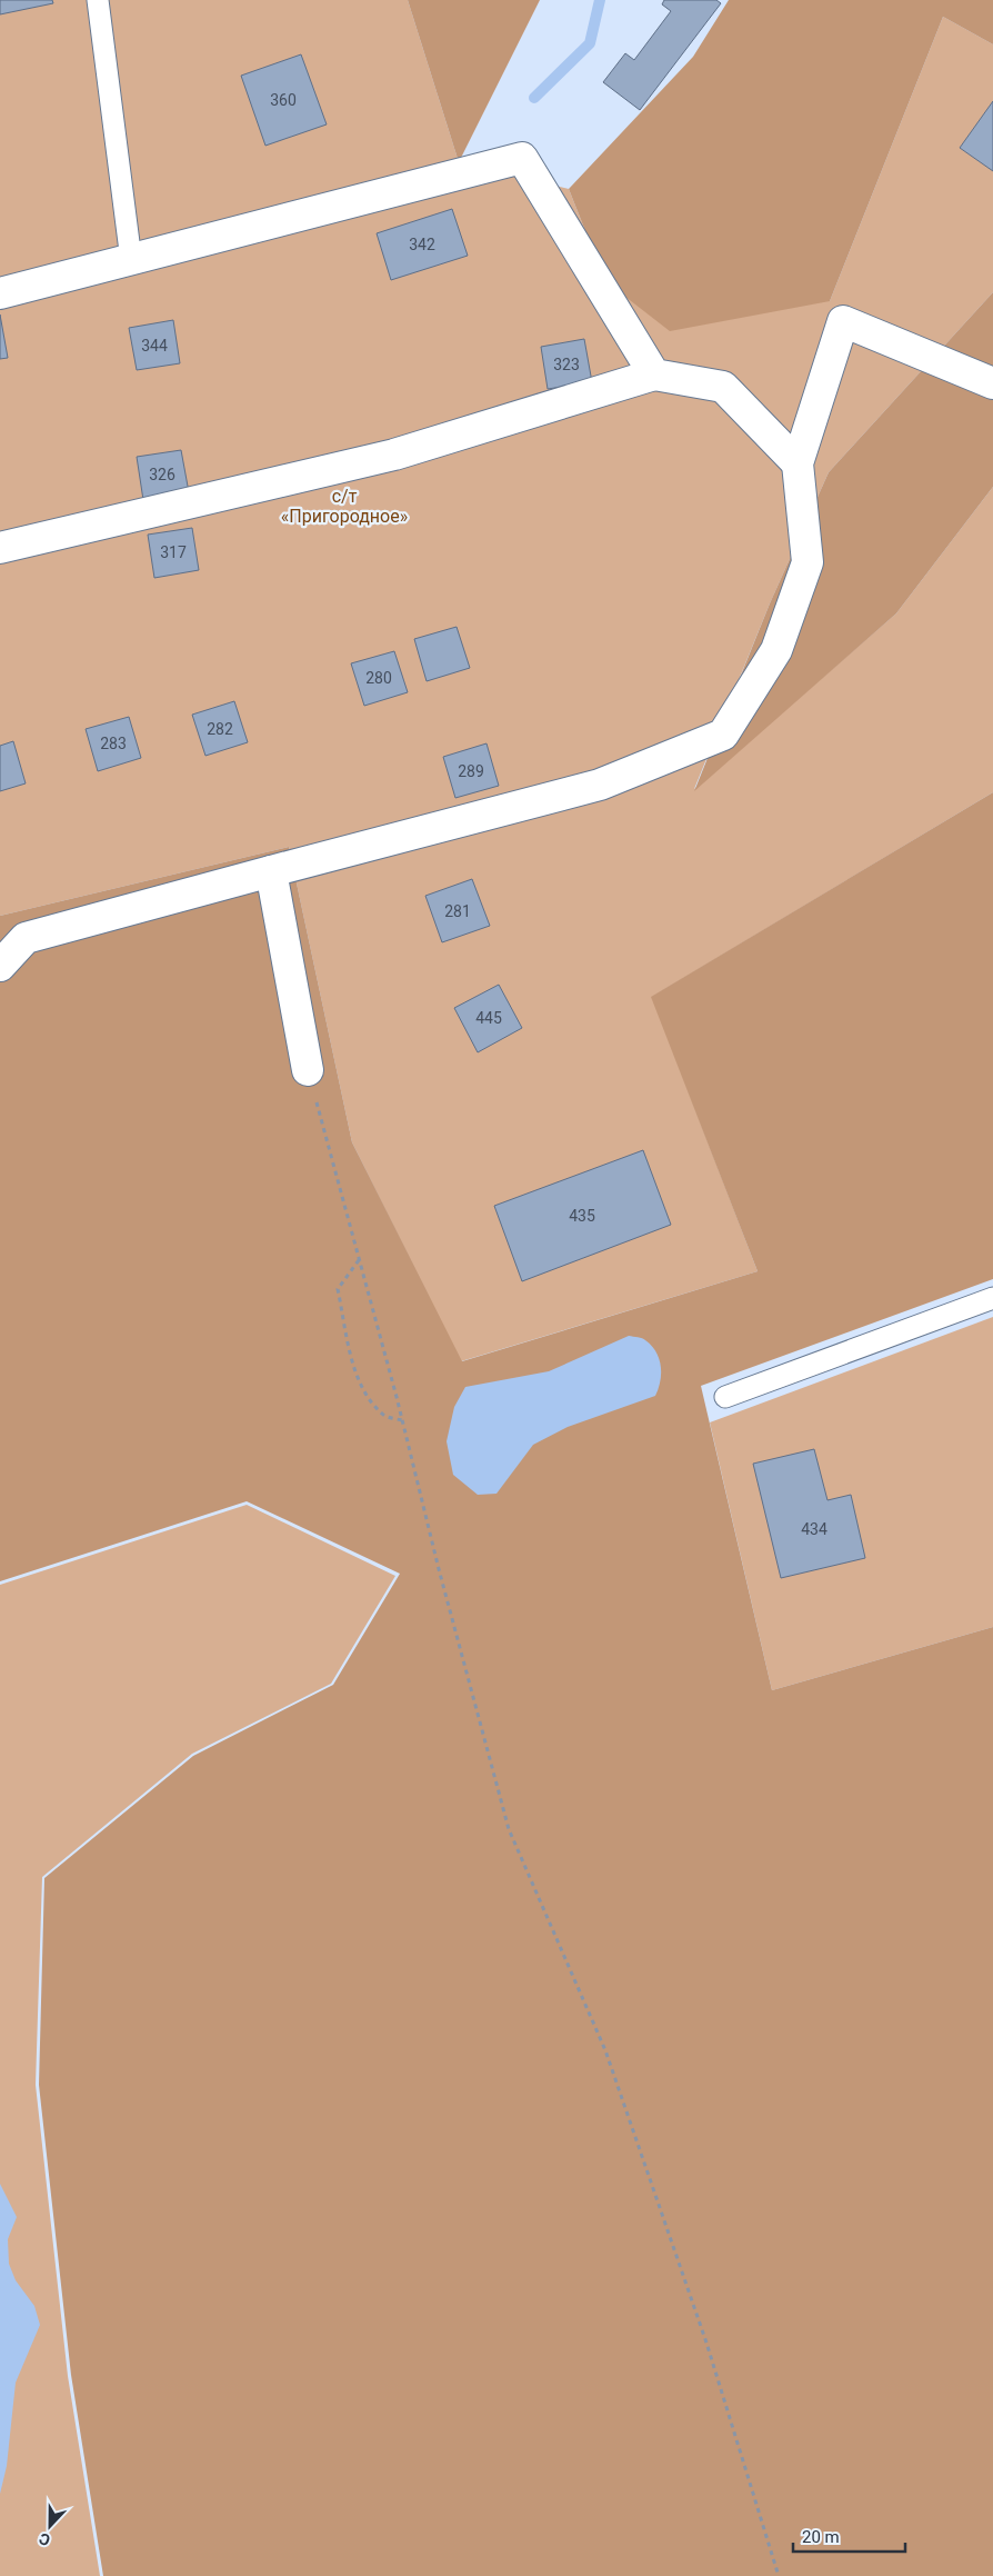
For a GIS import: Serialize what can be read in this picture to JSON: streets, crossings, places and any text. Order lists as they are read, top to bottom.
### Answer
{
  "parks": ["с/т «Пригородное»"],
  "house_numbers": [
    "360",
    "342",
    "344",
    "323",
    "326",
    "317",
    "280",
    "282",
    "283",
    "289",
    "281",
    "445",
    "435",
    "434"
  ],
  "scale_bar": "20 m",
  "north": "bottom"
}
